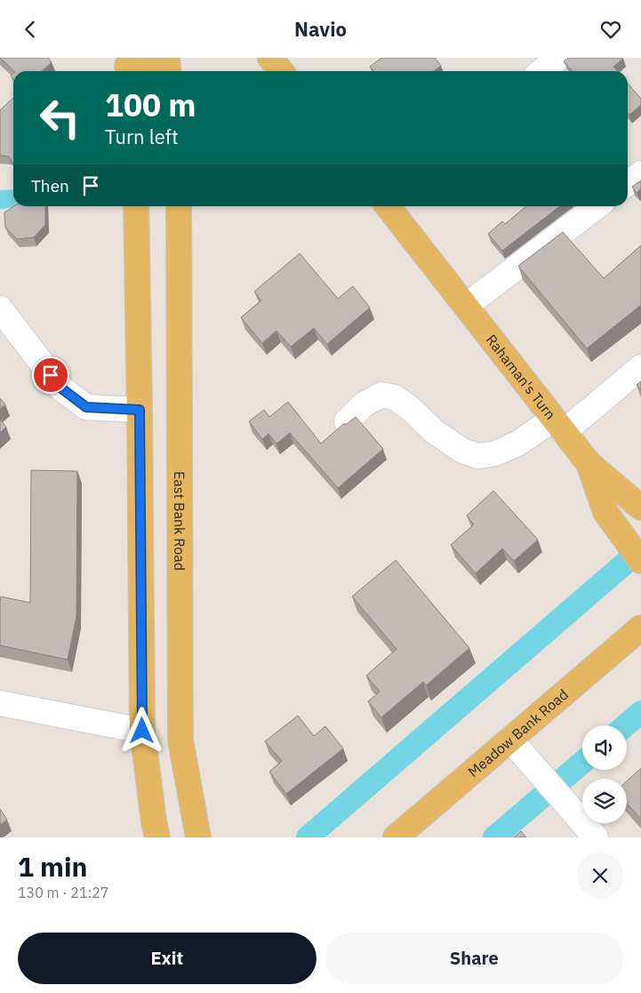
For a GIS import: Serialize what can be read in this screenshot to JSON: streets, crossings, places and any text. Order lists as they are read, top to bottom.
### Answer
{
  "streets": {
    "main road": ["Rahaman's Turn", "East Bank Road", "Meadow Bank Road"]
  },
  "page": {
    "header": "Navio",
    "turn": ["100 m", "Turn left"],
    "then": "Then",
    "heading": ["1 min", "130 m · 21:27"],
    "buttons": ["Exit", "Share"]
  }
}
